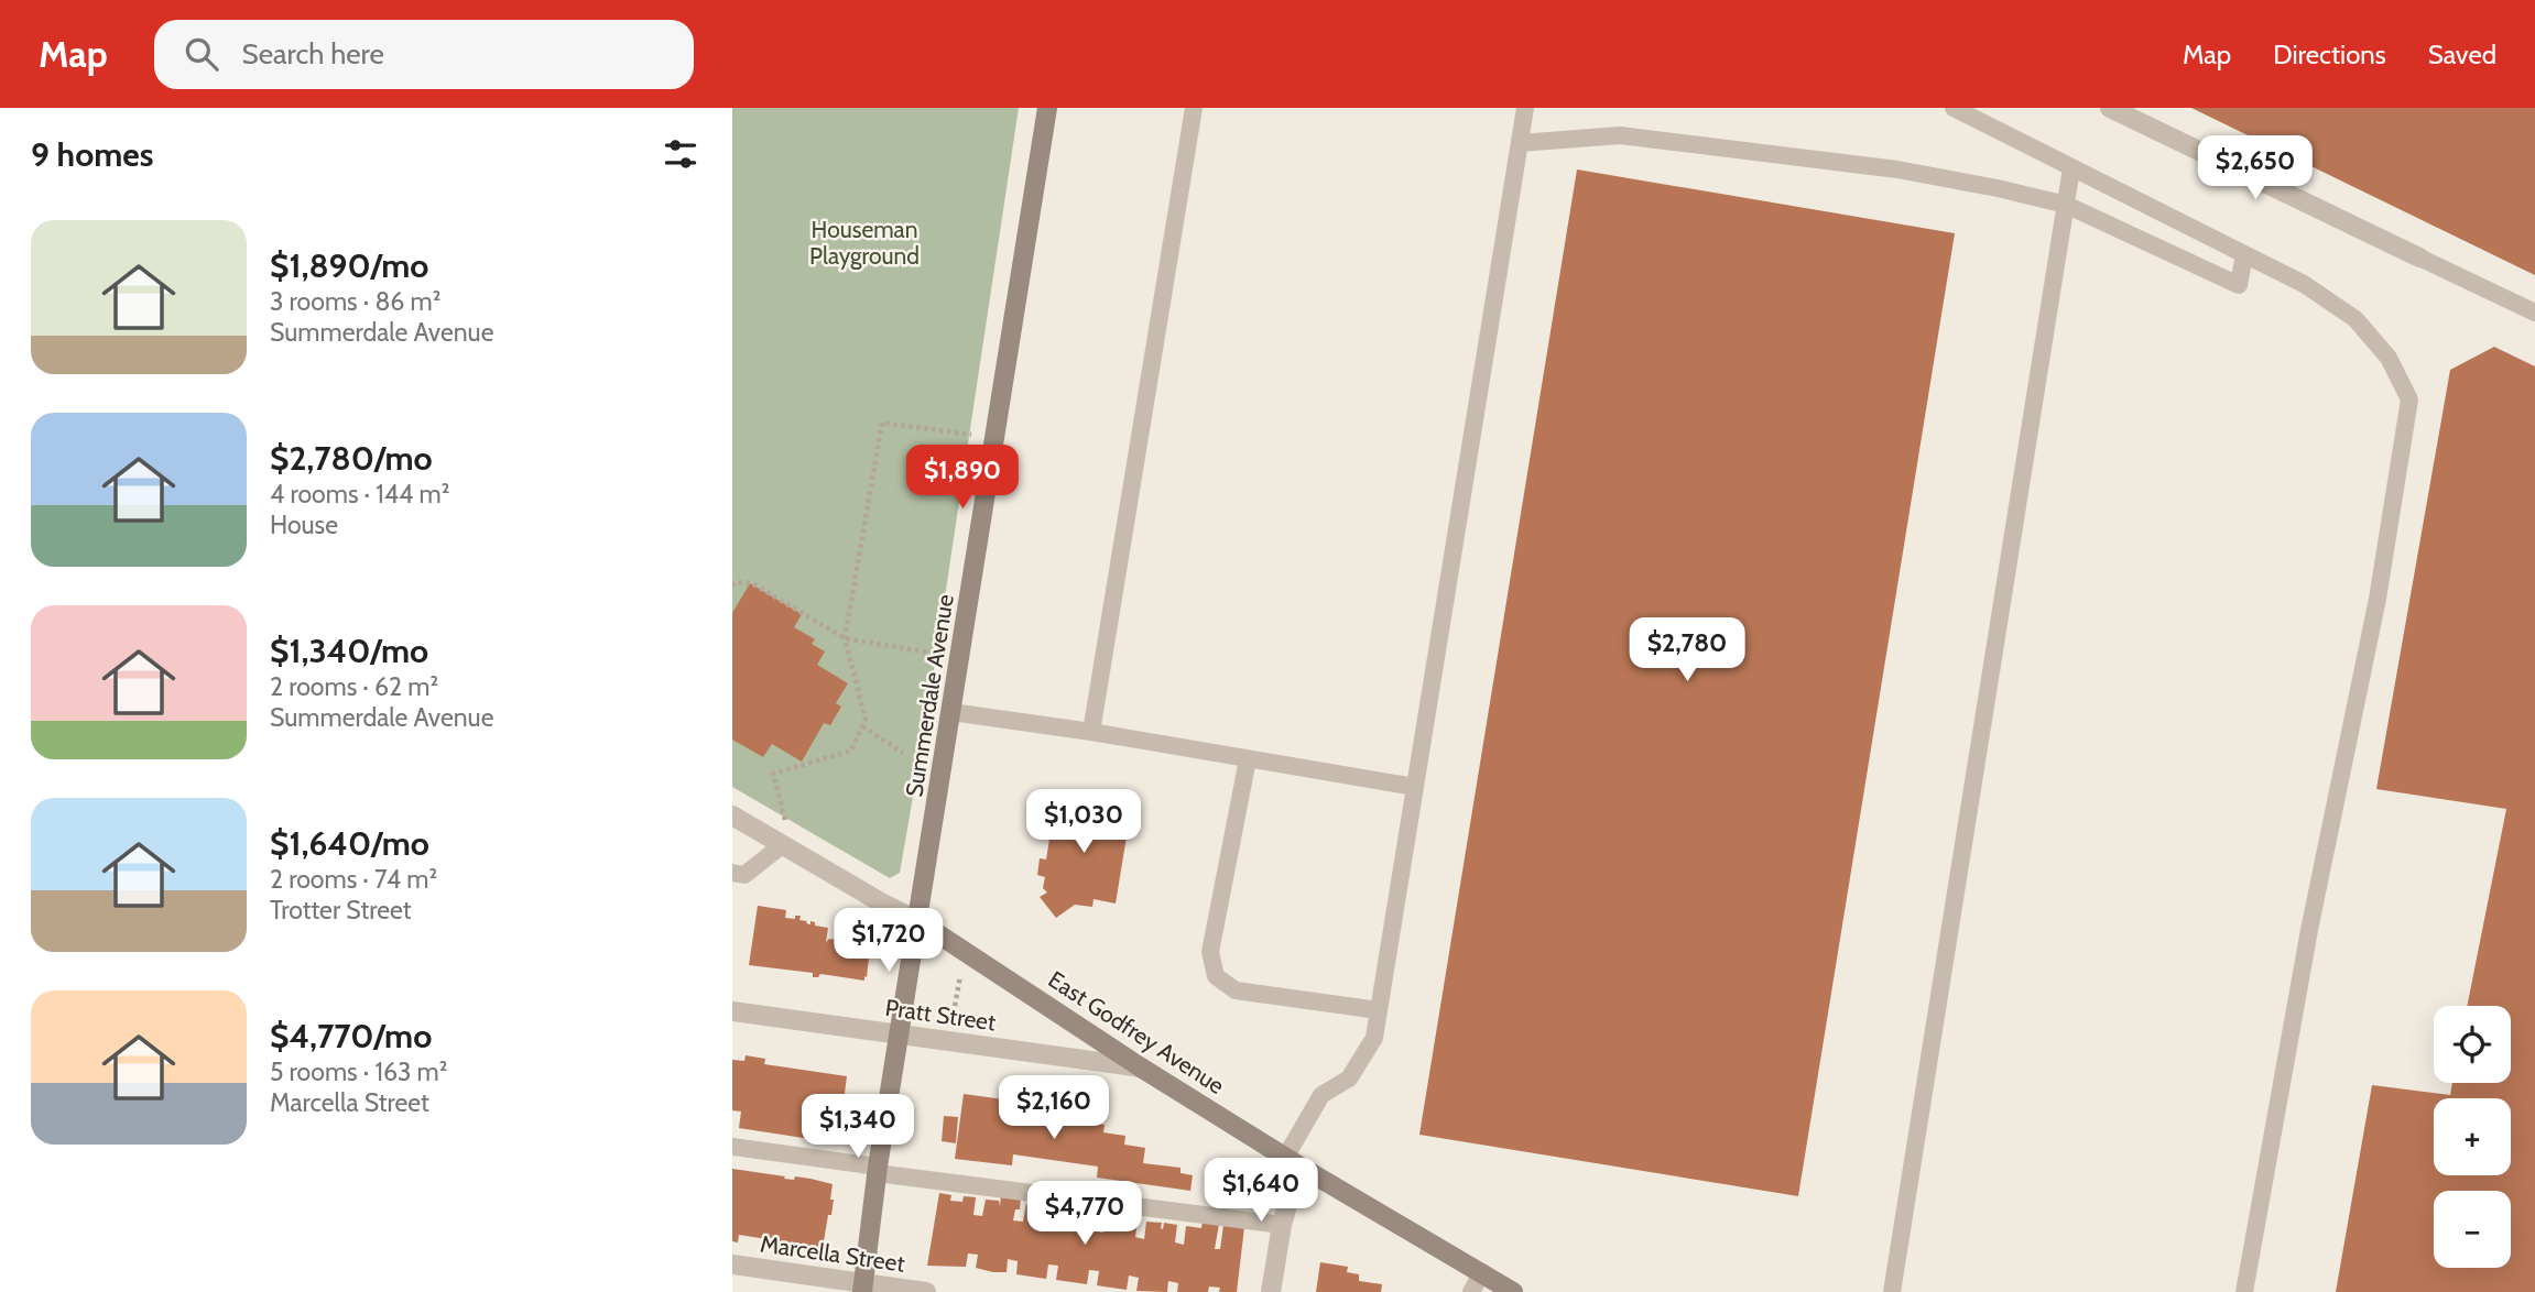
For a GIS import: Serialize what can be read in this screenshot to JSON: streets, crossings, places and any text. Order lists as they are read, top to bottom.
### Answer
{
  "streets": {
    "main road": ["Summerdale Avenue", "East Godfrey Avenue"],
    "street": ["Pratt Street", "Marcella Street"]
  },
  "crossings": [
    ["Summerdale Avenue", "Pratt Street"],
    ["Summerdale Avenue", "East Godfrey Avenue"],
    ["Summerdale Avenue", "Marcella Street"],
    ["Pratt Street", "East Godfrey Avenue"]
  ],
  "parks": ["Houseman Playground"],
  "page": {
    "header": "Map",
    "search": "Search here",
    "nav": ["Map", "Directions", "Saved"],
    "heading": "9 homes",
    "price": [
      "$2,650",
      "$1,890",
      "$2,780",
      "$1,030",
      "$1,720",
      "$2,160",
      "$1,340",
      "$1,640",
      "$4,770"
    ],
    "list": [
      {
        "name": "$1,890/mo",
        "note": "3 rooms · 86 m² · Summerdale Avenue"
      },
      {
        "name": "$2,780/mo",
        "note": "4 rooms · 144 m² · House"
      },
      {
        "name": "$1,340/mo",
        "note": "2 rooms · 62 m² · Summerdale Avenue"
      },
      {
        "name": "$1,640/mo",
        "note": "2 rooms · 74 m² · Trotter Street"
      },
      {
        "name": "$4,770/mo",
        "note": "5 rooms · 163 m² · Marcella Street"
      }
    ],
    "map_buttons": ["+", "−"]
  }
}
